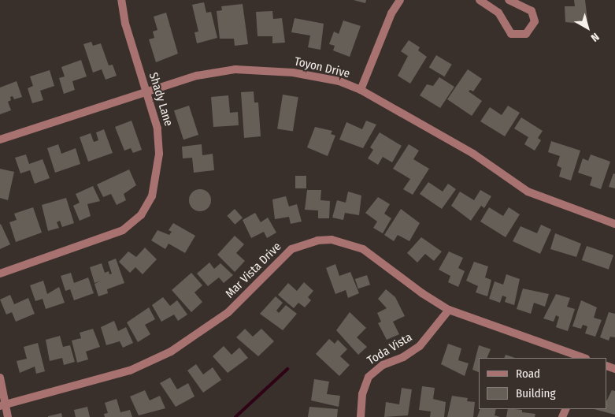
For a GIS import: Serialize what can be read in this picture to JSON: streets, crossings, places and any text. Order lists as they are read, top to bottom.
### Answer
{
  "streets": {
    "street": [
      "Toyon Drive",
      "Shady Lane",
      "Mar Vista Drive",
      "Toda Vista"
    ]
  },
  "crossings": [
    ["Toyon Drive", "Shady Lane"],
    ["Mar Vista Drive", "Toda Vista"]
  ],
  "legend": ["Road", "Building"],
  "north": "bottom right"
}
